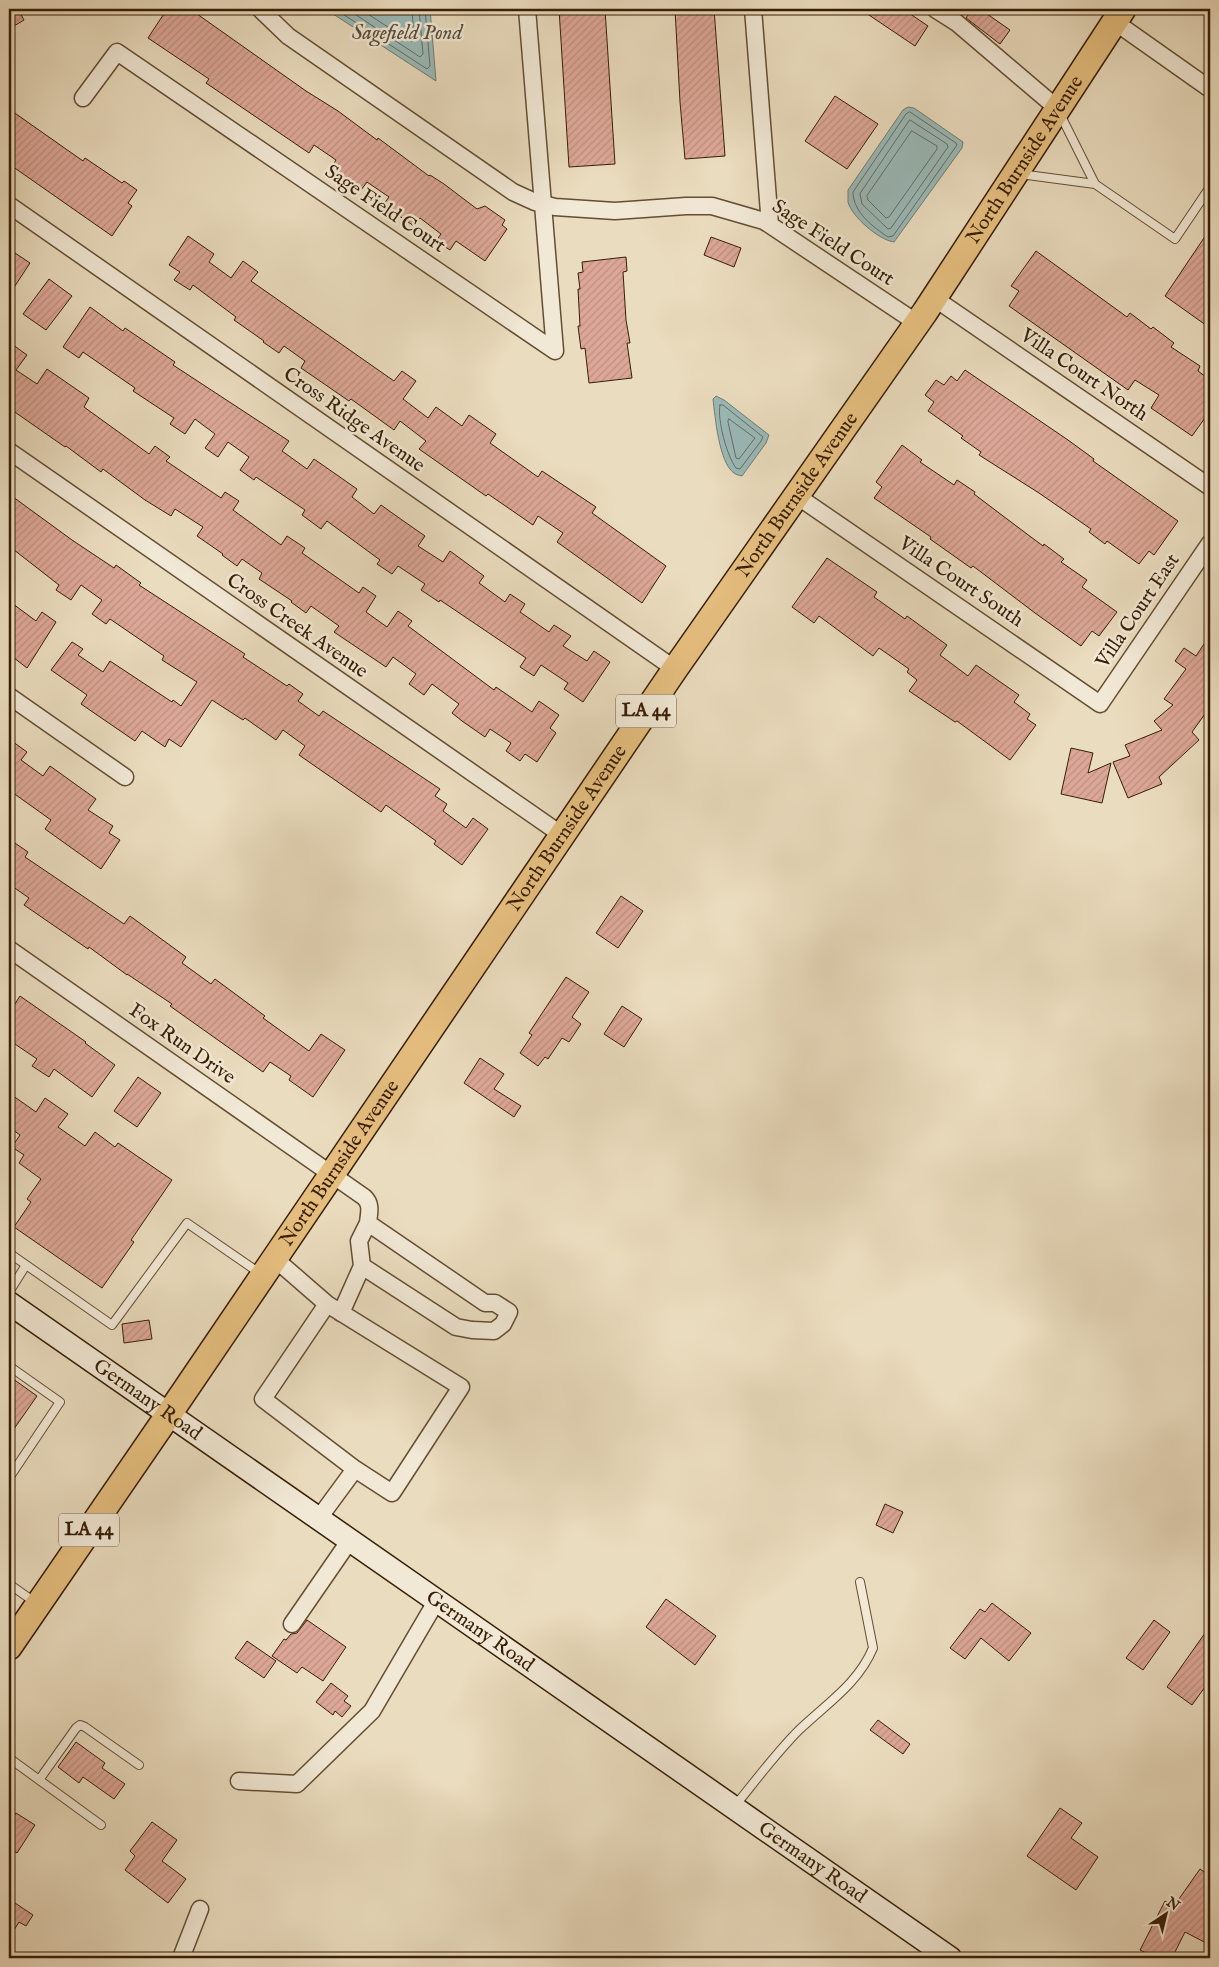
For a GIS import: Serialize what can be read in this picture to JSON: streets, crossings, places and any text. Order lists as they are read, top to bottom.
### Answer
{
  "streets": {
    "main road": ["North Burnside Avenue", "LA 44", "Germany Road"],
    "street": [
      "Sage Field Court",
      "Villa Court North",
      "Cross Ridge Avenue",
      "Villa Court South",
      "Villa Court East",
      "Cross Creek Avenue",
      "Fox Run Drive"
    ]
  },
  "crossings": [
    ["North Burnside Avenue", "Sage Field Court"],
    ["North Burnside Avenue", "Villa Court North"],
    ["North Burnside Avenue", "Cross Ridge Avenue"],
    ["North Burnside Avenue", "Villa Court South"],
    ["North Burnside Avenue", "Cross Creek Avenue"],
    ["North Burnside Avenue", "Fox Run Drive"],
    ["North Burnside Avenue", "Germany Road"],
    ["Villa Court South", "Villa Court East"]
  ],
  "water": ["Sagefield Pond"],
  "north": "top right"
}
